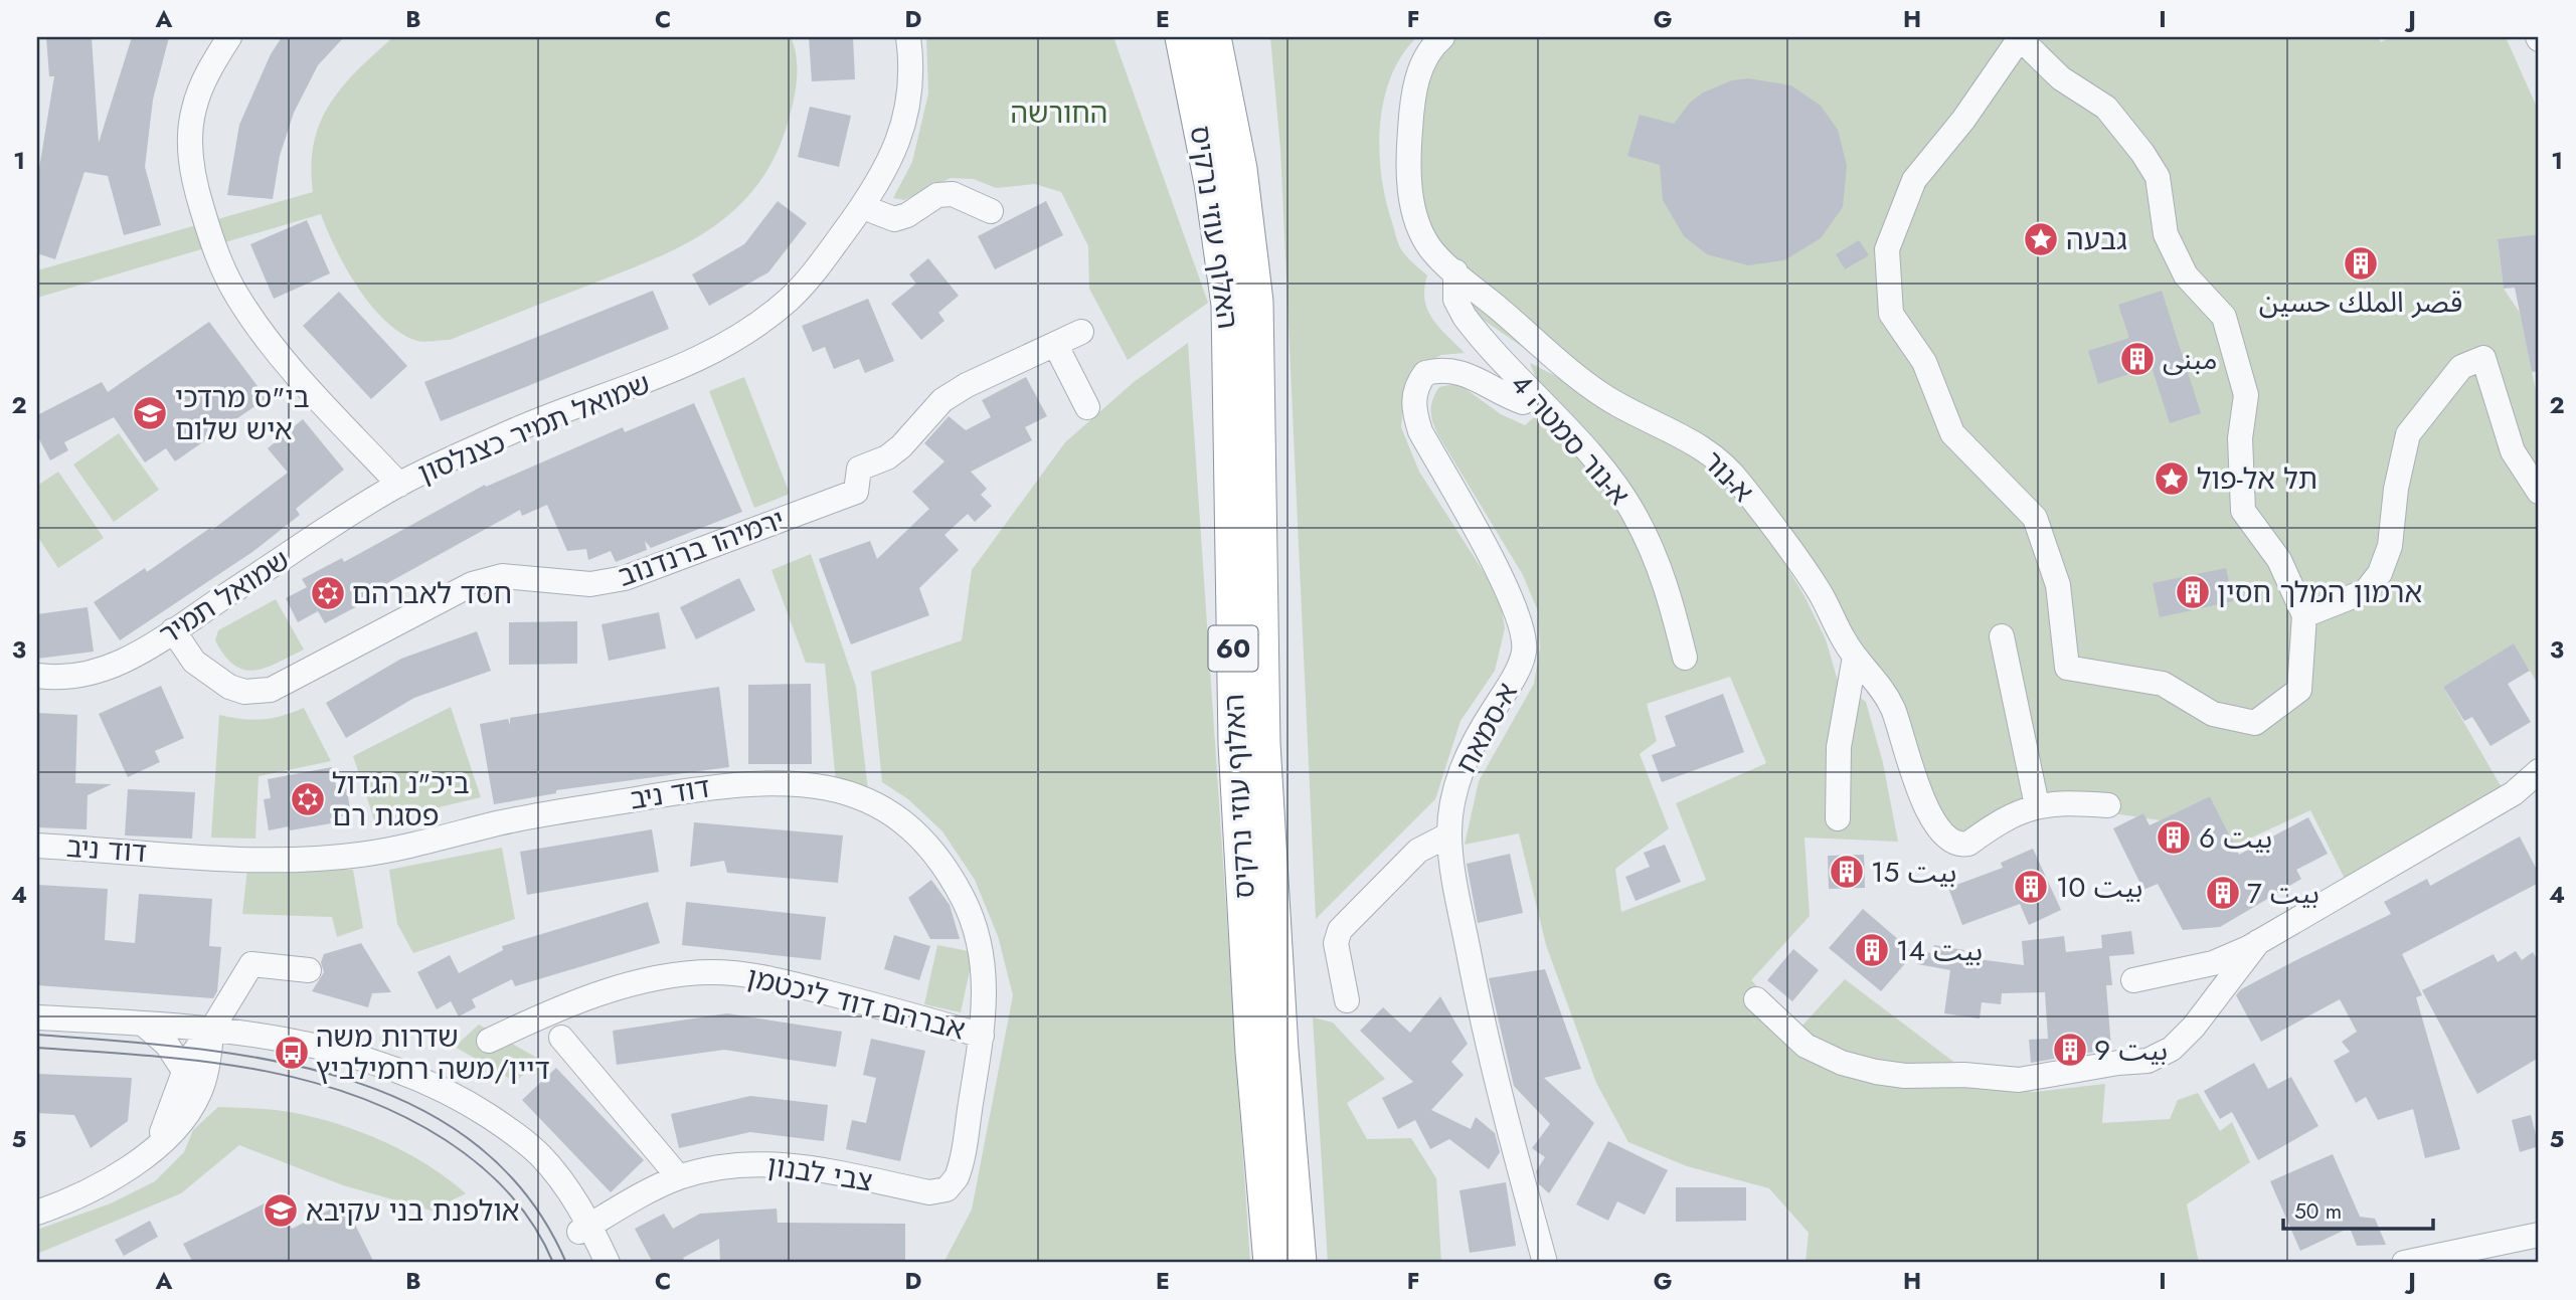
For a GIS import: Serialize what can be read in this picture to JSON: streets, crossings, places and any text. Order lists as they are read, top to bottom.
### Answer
{
  "streets": {
    "highway": ["האלוף עוזי נרקיס", "60"],
    "street": [
      "שמואל תמיר כצנלסון",
      "א-נור סמטה 4",
      "א-נור",
      "ירמיהו ברנדנוב",
      "שמואל תמיר",
      "א-סמאח",
      "דוד ניב",
      "אברהם דוד ליכטמן",
      "צבי לבנון"
    ]
  },
  "crossings": [
    ["שמואל תמיר כצנלסון", "שמואל תמיר"],
    ["א-נור סמטה 4", "א-נור"],
    ["א-נור סמטה 4", "א-סמאח"],
    ["ירמיהו ברנדנוב", "שמואל תמיר"],
    ["דוד ניב", "אברהם דוד ליכטמן"],
    ["דוד ניב", "צבי לבנון"]
  ],
  "parks": ["החורשה"],
  "places": {
    "place": ["גבעה", "תל אל-פול"],
    "building": [
      "قصر الملك حسين",
      "مبنى",
      "ארמון המלך חסין",
      "بيت 6",
      "بيت 15",
      "بيت 10",
      "بيت 7",
      "بيت 14",
      "بيت 9"
    ],
    "school or university": ["בי\"ס מרדכי איש שלום", "אולפנת בני עקיבא"],
    "synagogue": ["חסד לאברהם", "ביכ\"נ הגדול פסגת רם"],
    "bus stop": ["שדרות משה דיין/משה רחמילביץ"]
  },
  "scale_bar": "50 m",
  "grid": {
    "columns": [
      "A",
      "B",
      "C",
      "D",
      "E",
      "F",
      "G",
      "H",
      "I",
      "J"
    ],
    "rows": [
      "1",
      "2",
      "3",
      "4",
      "5"
    ]
  }
}
